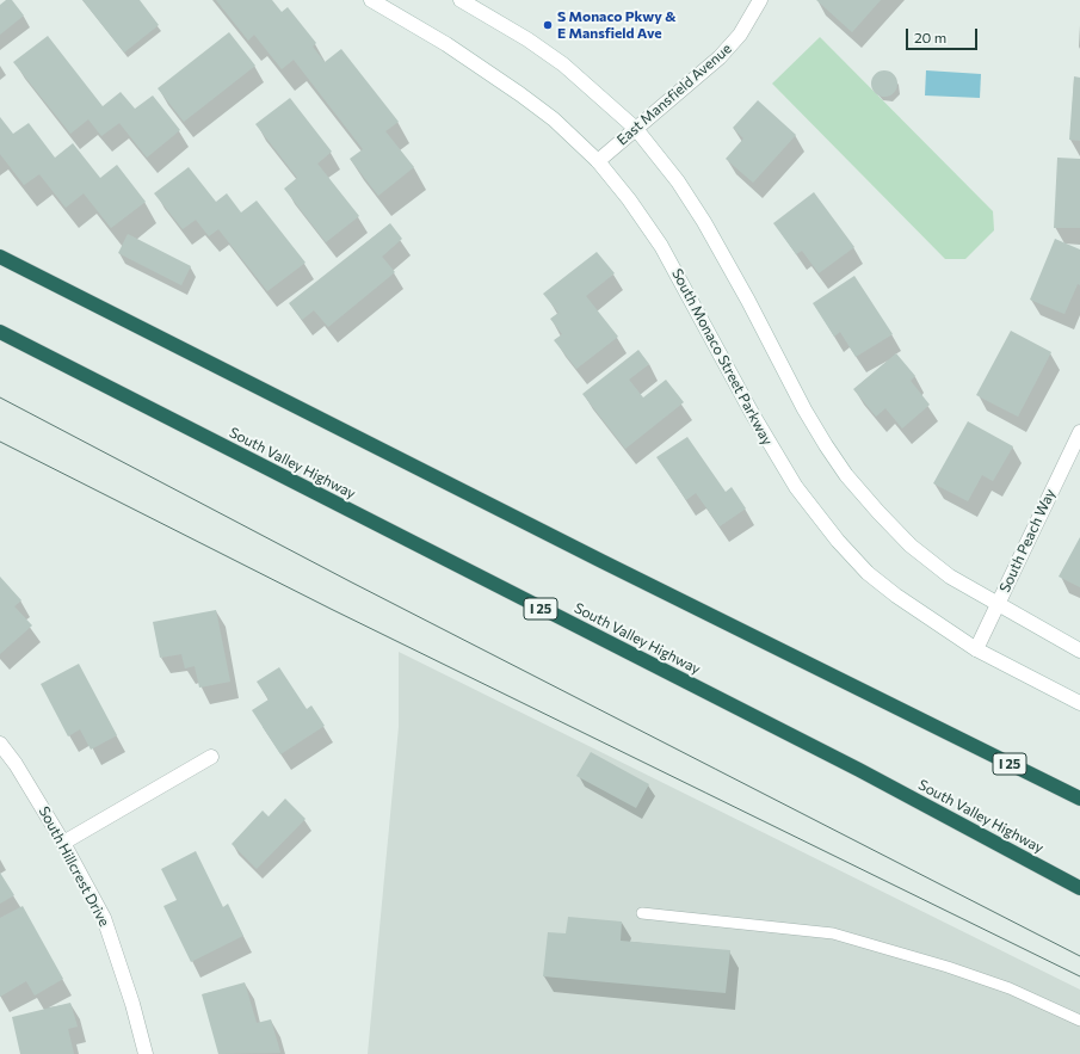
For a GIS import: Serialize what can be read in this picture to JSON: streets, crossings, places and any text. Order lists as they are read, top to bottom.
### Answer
{
  "streets": {
    "highway": ["South Valley Highway", "I 25"],
    "main road": [
      "East Mansfield Avenue",
      "South Monaco Street Parkway",
      "South Peach Way",
      "South Hillcrest Drive"
    ]
  },
  "crossings": [
    ["East Mansfield Avenue", "South Monaco Street Parkway"],
    ["South Monaco Street Parkway", "South Peach Way"]
  ],
  "places": ["S Monaco Pkwy & E Mansfield Ave"],
  "scale_bar": "20 m"
}
